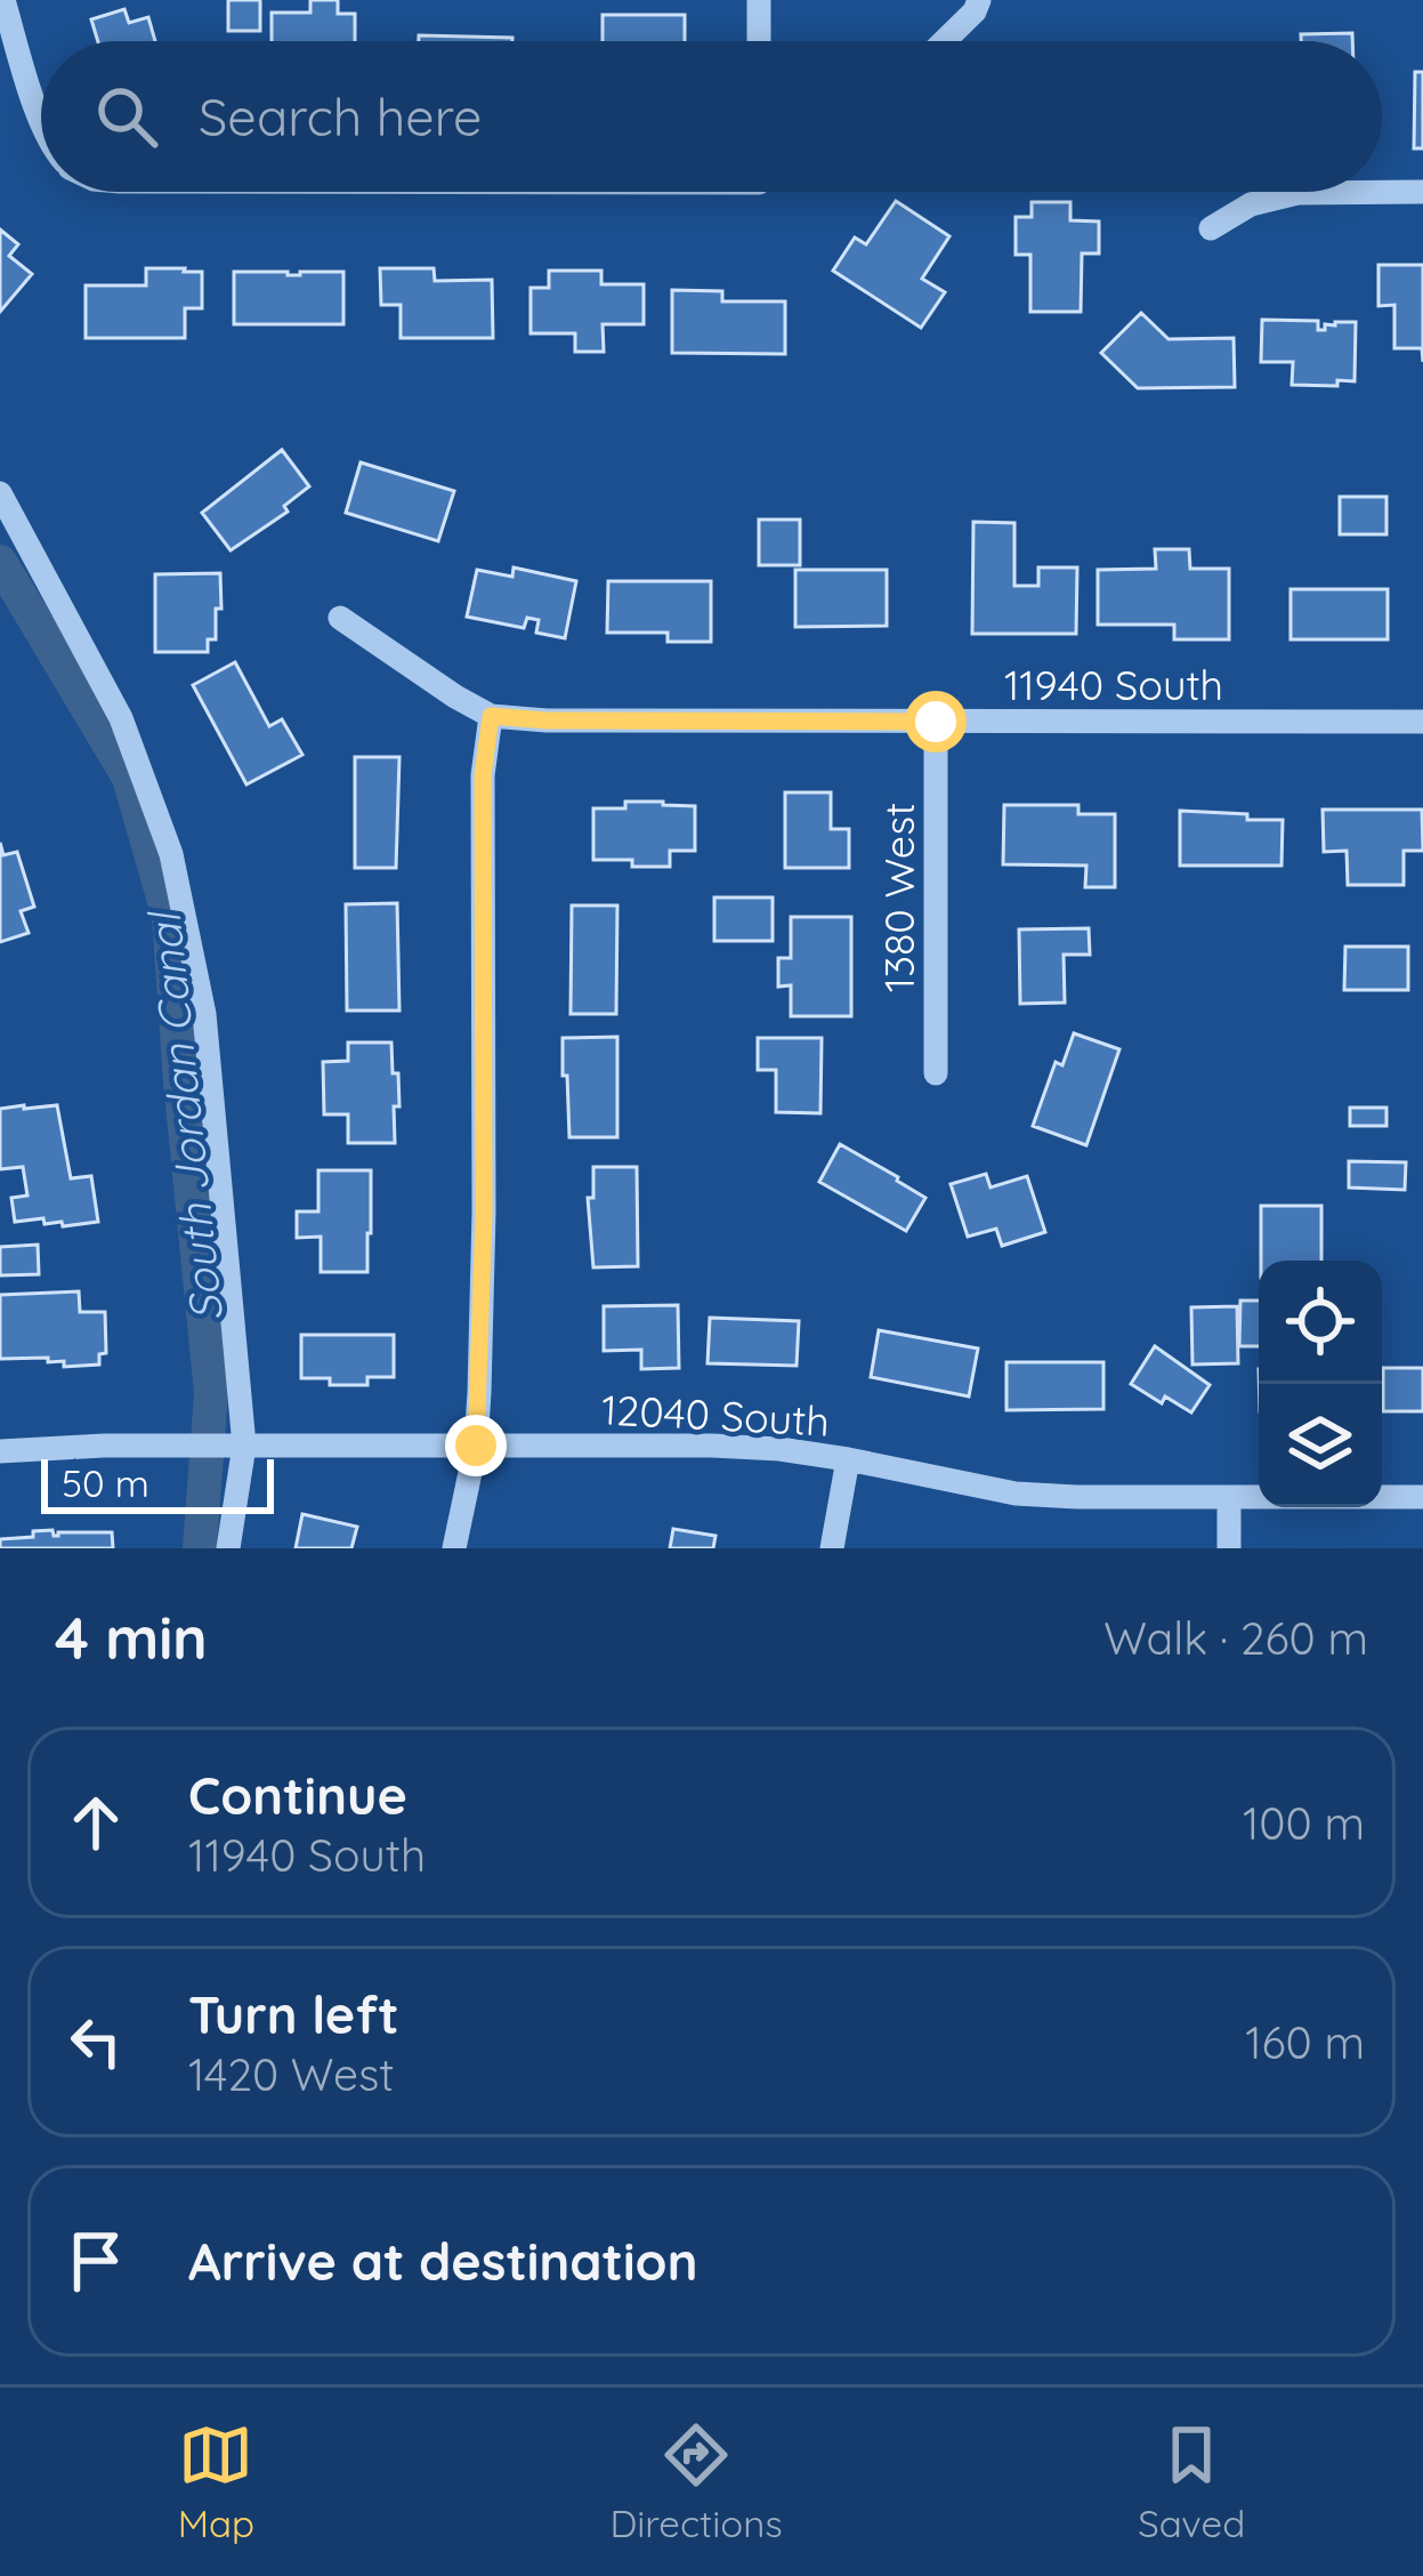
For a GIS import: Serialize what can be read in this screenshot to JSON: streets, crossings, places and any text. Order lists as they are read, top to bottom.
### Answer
{
  "streets": {
    "street": ["11940 South", "1380 West", "12040 South"]
  },
  "crossings": [
    ["11940 South", "1380 West"]
  ],
  "water": ["South Jordan Canal"],
  "scale_bar": "50 m",
  "page": {
    "search": "Search here",
    "scale": "50 m",
    "heading": ["4 min", "Walk · 260 m"],
    "list": [
      ["Continue", "11940 South", "100 m"],
      ["Turn left", "1420 West", "160 m"],
      "Arrive at destination"
    ],
    "nav": ["Map", "Directions", "Saved"]
  }
}
